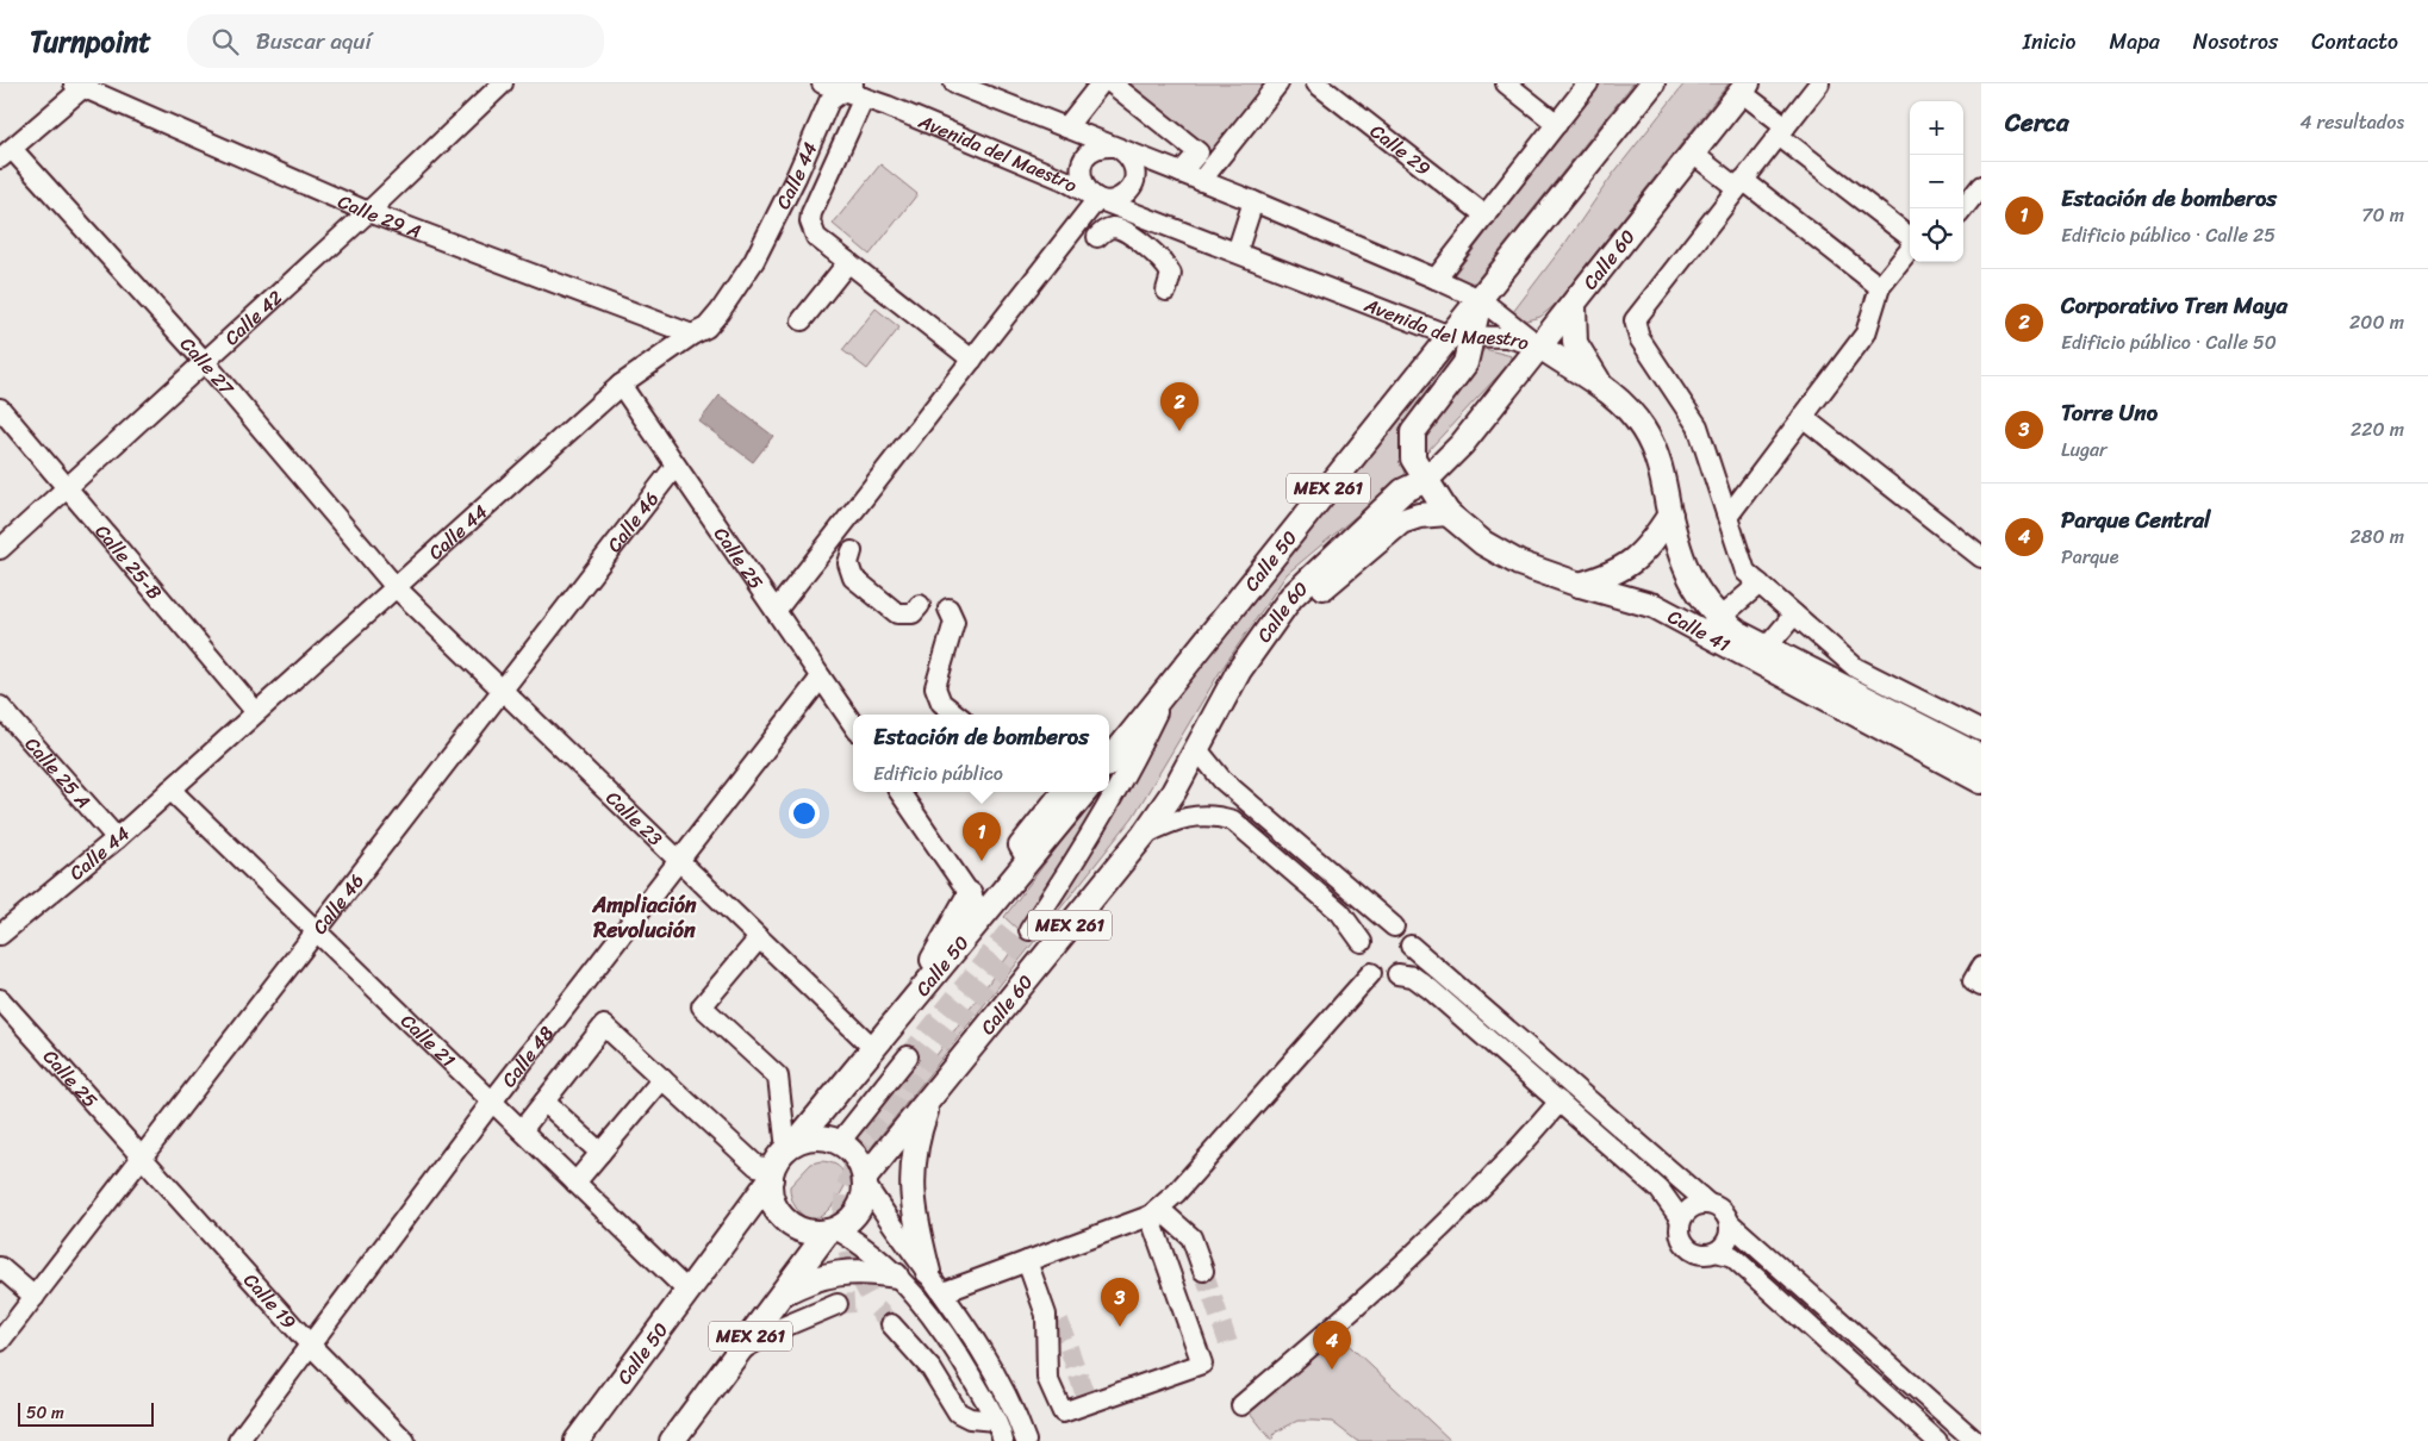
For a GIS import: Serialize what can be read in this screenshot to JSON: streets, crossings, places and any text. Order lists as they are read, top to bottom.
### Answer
{
  "streets": {
    "main road": [
      "Calle 60",
      "MEX 261",
      "Calle 50",
      "Calle 41"
    ],
    "street": [
      "Calle 29",
      "Avenida del Maestro",
      "Calle 44",
      "Calle 29 A",
      "Calle 42",
      "Calle 27",
      "Calle 46",
      "Calle 25",
      "Calle 25-B",
      "Calle 25 A",
      "Calle 23",
      "Calle 21",
      "Calle 48",
      "Calle 19"
    ]
  },
  "crossings": [
    ["Avenida del Maestro", "Calle 44"],
    ["Avenida del Maestro", "Calle 60"],
    ["Avenida del Maestro", "Calle 50"],
    ["Avenida del Maestro", "Calle 41"],
    ["Calle 44", "Calle 29 A"],
    ["Calle 44", "Calle 27"],
    ["Calle 44", "Calle 25"],
    ["Calle 44", "Calle 25-B"],
    ["Calle 44", "Calle 25 A"],
    ["Calle 44", "Calle 23"],
    ["Calle 44", "Calle 21"],
    ["Calle 29 A", "Calle 42"],
    ["Calle 60", "MEX 261"],
    ["Calle 60", "Calle 50"],
    ["Calle 60", "Calle 41"],
    ["Calle 42", "Calle 27"],
    ["Calle 42", "Calle 25-B"],
    ["Calle 27", "Calle 23"],
    ["MEX 261", "Calle 50"],
    ["Calle 46", "Calle 25"],
    ["Calle 46", "Calle 23"],
    ["Calle 46", "Calle 21"],
    ["Calle 46", "Calle 19"],
    ["Calle 25", "Calle 48"],
    ["Calle 25", "Calle 19"],
    ["Calle 50", "Calle 41"],
    ["Calle 50", "Calle 23"],
    ["Calle 50", "Calle 21"],
    ["Calle 23", "Calle 48"],
    ["Calle 21", "Calle 48"],
    ["Calle 48", "Calle 19"]
  ],
  "districts": ["Ampliación Revolución"],
  "scale_bar": "50 m",
  "page": {
    "header": "Turnpoint",
    "search": "Buscar aquí",
    "nav": [
      "Inicio",
      "Mapa",
      "Nosotros",
      "Contacto"
    ],
    "heading": ["Cerca", "4 resultados"],
    "map_buttons": ["+", "−"],
    "list": [
      {
        "mark": "1",
        "name": "Estación de bomberos",
        "note": "Edificio público · Calle 25",
        "value": "70 m"
      },
      {
        "mark": "2",
        "name": "Corporativo Tren Maya",
        "note": "Edificio público · Calle 50",
        "value": "200 m"
      },
      {
        "mark": "3",
        "name": "Torre Uno",
        "note": "Lugar",
        "value": "220 m"
      },
      {
        "mark": "4",
        "name": "Parque Central",
        "note": "Parque",
        "value": "280 m"
      }
    ],
    "pins": [
      "2",
      "1",
      "3",
      "4"
    ],
    "popup": ["Estación de bomberos", "Edificio público"],
    "scale": "50 m"
  }
}
